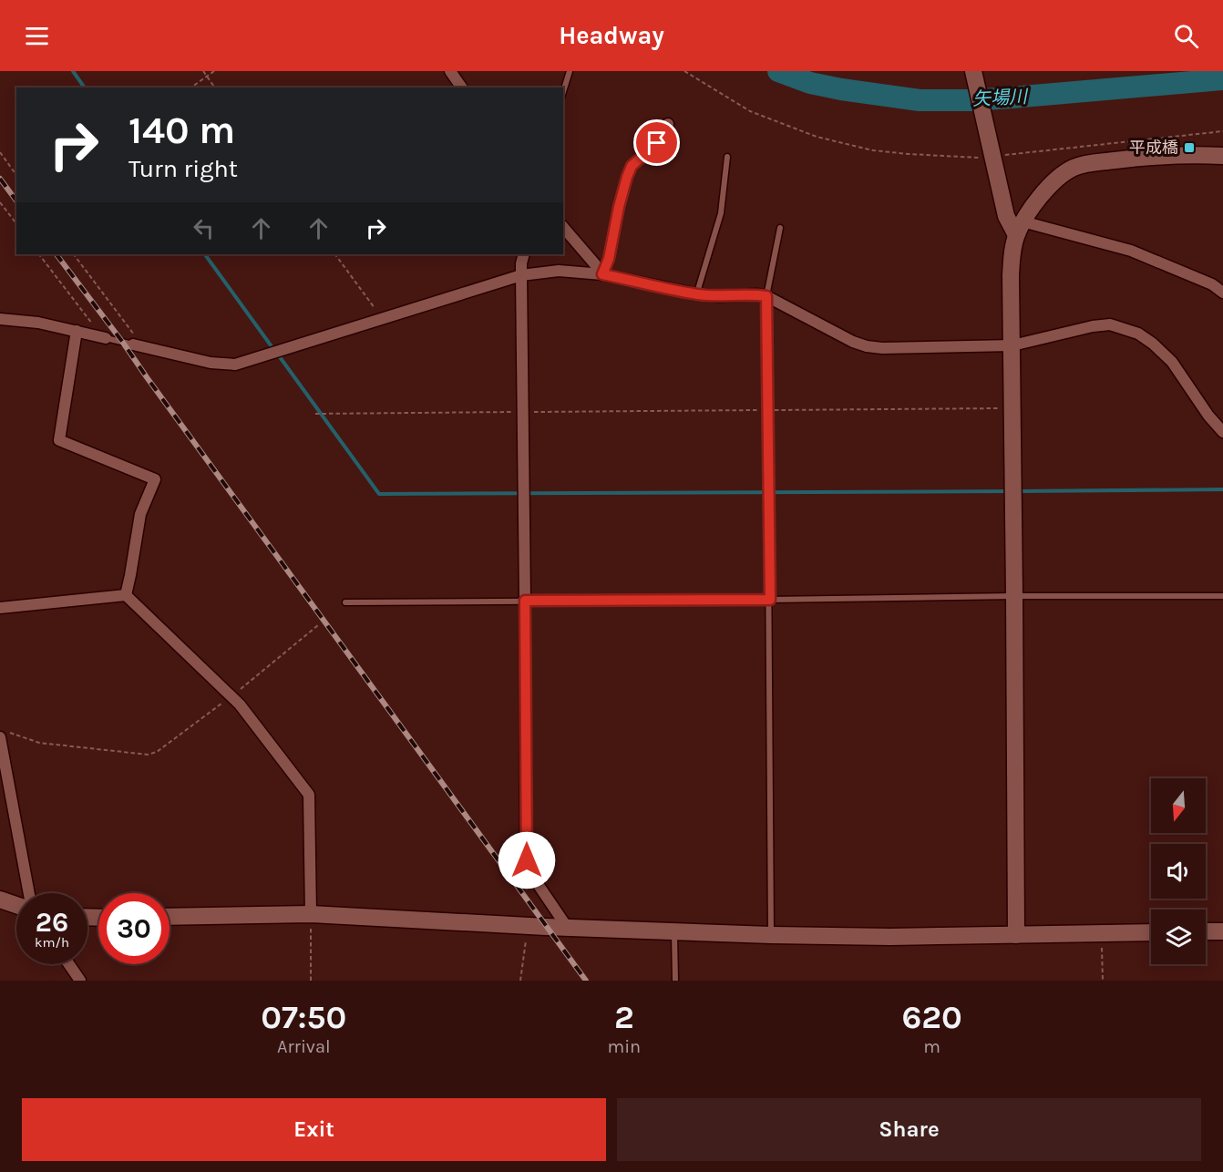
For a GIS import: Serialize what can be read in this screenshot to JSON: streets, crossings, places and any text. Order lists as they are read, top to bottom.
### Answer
{
  "water": ["矢場川"],
  "places": {
    "transit": ["平成橋"]
  },
  "north": "bottom",
  "page": {
    "header": "Headway",
    "turn": ["140 m", "Turn right"],
    "speed": "26 km/h",
    "limit": "30",
    "eta": [
      "07:50",
      "Arrival",
      "2",
      "min",
      "620",
      "m"
    ],
    "buttons": ["Exit", "Share"]
  }
}
